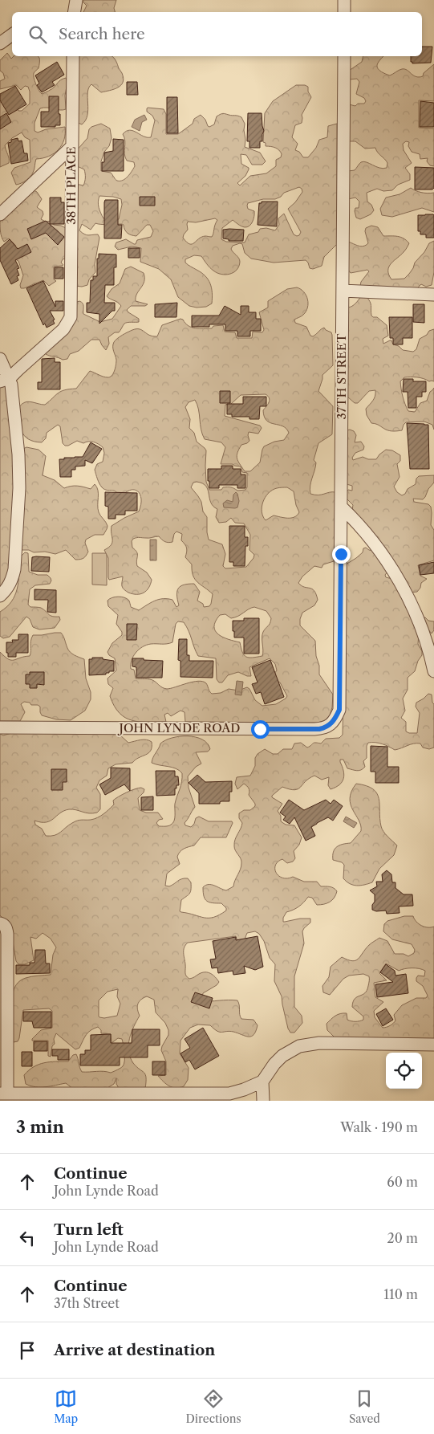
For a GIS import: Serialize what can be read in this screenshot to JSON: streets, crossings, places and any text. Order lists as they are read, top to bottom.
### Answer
{
  "streets": {
    "street": ["38TH PLACE", "37TH STREET", "JOHN LYNDE ROAD"]
  },
  "crossings": [
    ["37TH STREET", "JOHN LYNDE ROAD"]
  ],
  "page": {
    "search": "Search here",
    "heading": ["3 min", "Walk · 190 m"],
    "list": [
      ["Continue", "John Lynde Road", "60 m"],
      ["Turn left", "John Lynde Road", "20 m"],
      ["Continue", "37th Street", "110 m"],
      "Arrive at destination"
    ],
    "nav": ["Map", "Directions", "Saved"]
  }
}
